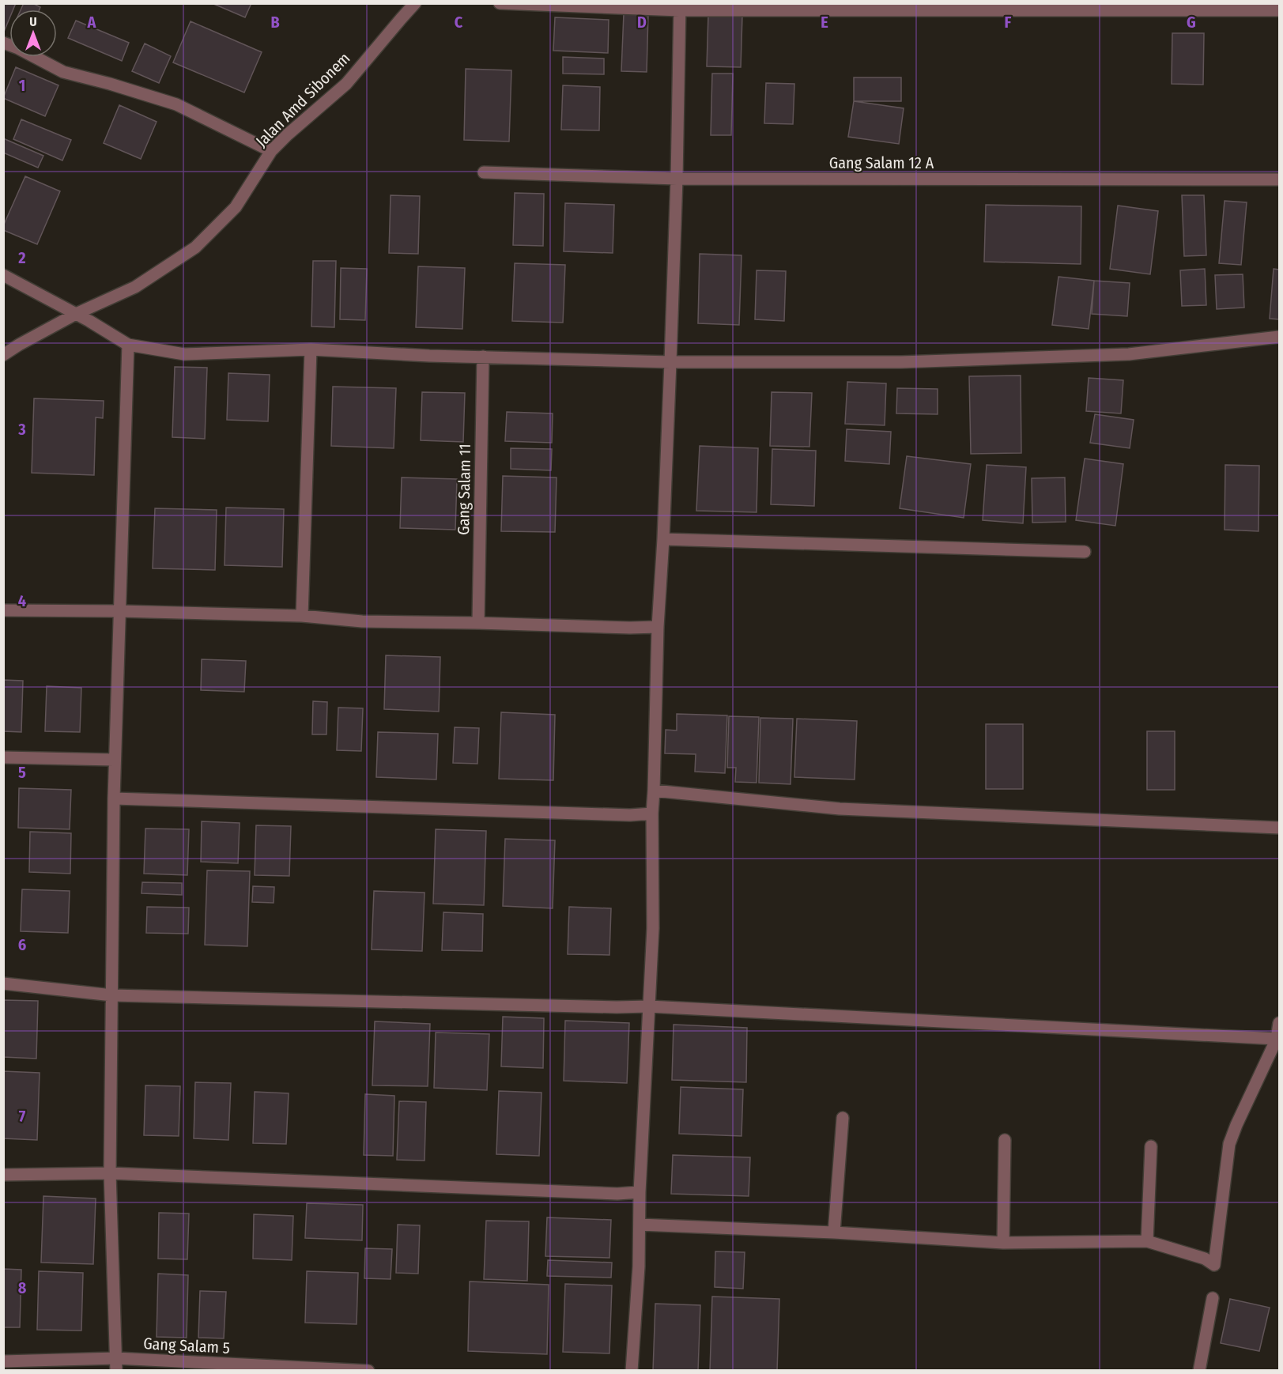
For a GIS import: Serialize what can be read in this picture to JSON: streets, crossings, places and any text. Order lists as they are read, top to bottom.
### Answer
{
  "streets": {
    "street": [
      "Jalan Amd Sibonem",
      "Gang Salam 12 A",
      "Gang Salam 11",
      "Gang Salam 5"
    ]
  },
  "north": "top",
  "grid": {
    "columns": [
      "A",
      "B",
      "C",
      "D",
      "E",
      "F",
      "G"
    ],
    "rows": [
      "1",
      "2",
      "3",
      "4",
      "5",
      "6",
      "7",
      "8"
    ]
  }
}
